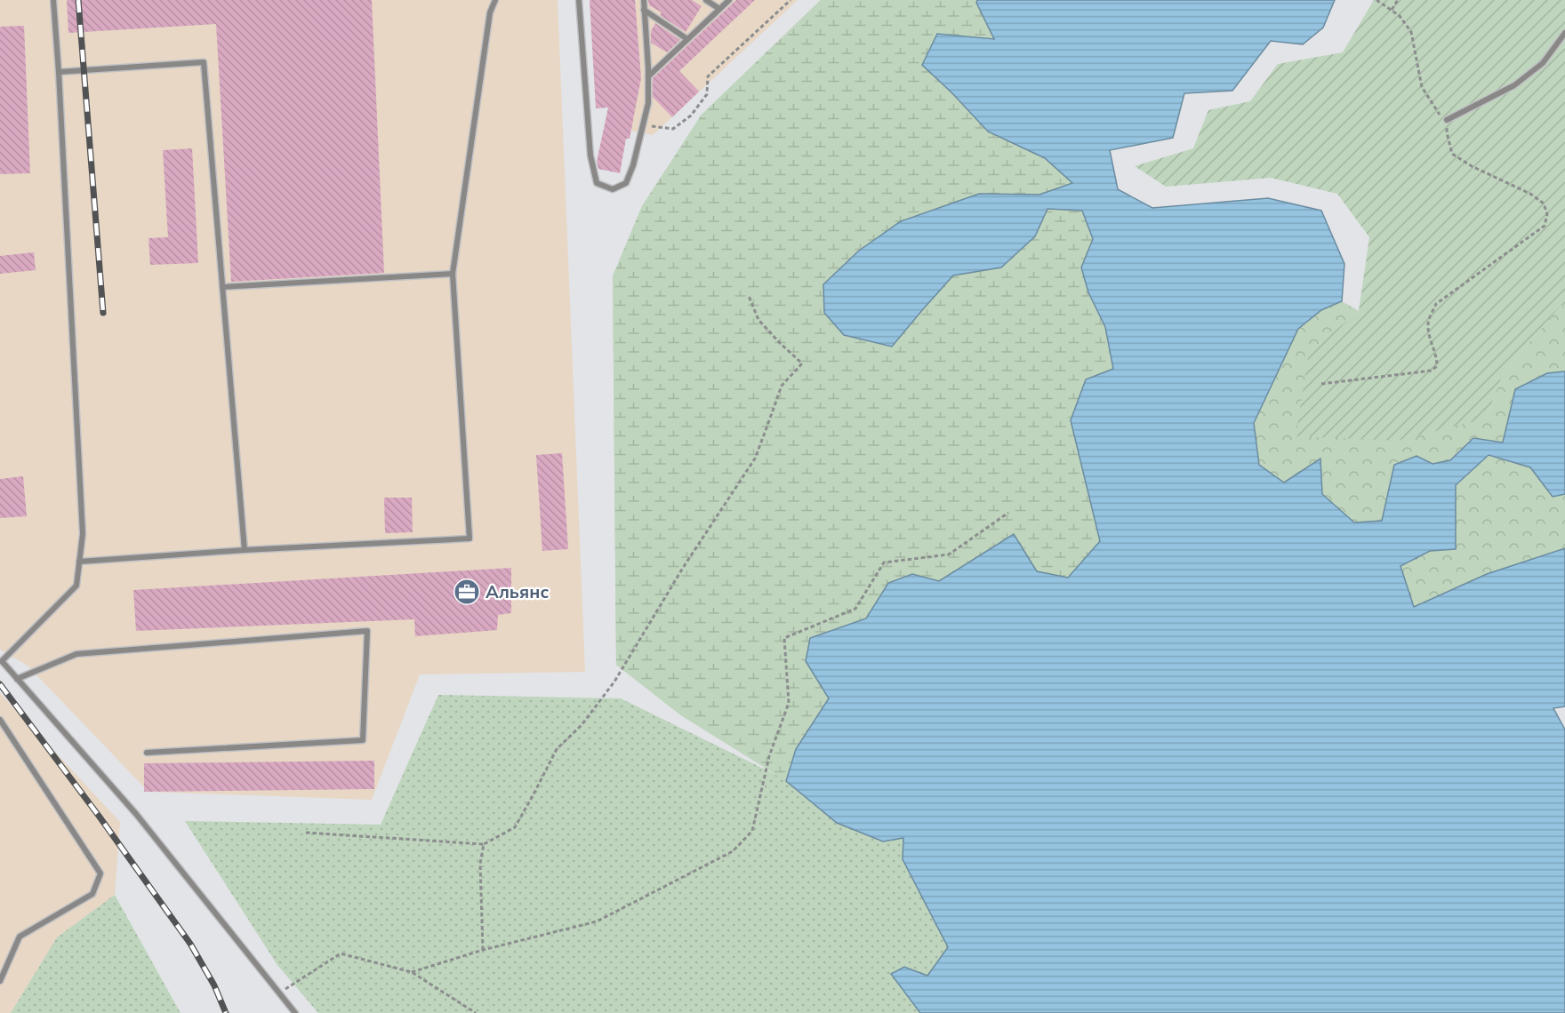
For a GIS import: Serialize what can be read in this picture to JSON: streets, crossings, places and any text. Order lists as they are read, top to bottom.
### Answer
{
  "places": {
    "office": ["Альянс"]
  }
}
